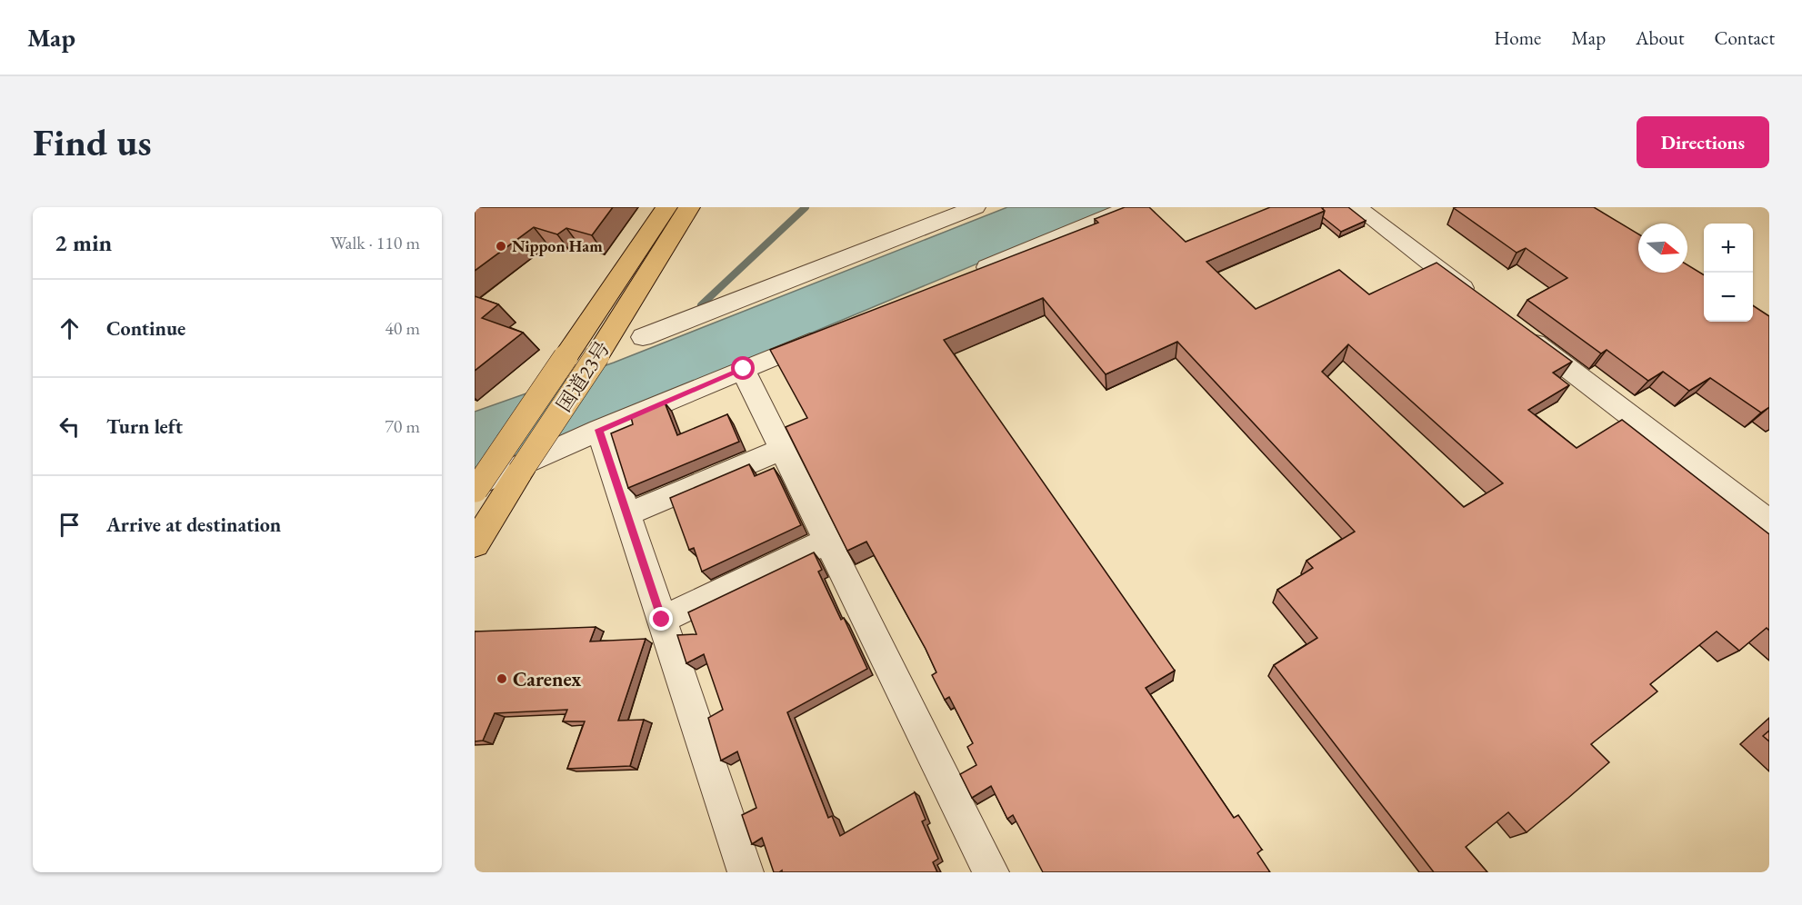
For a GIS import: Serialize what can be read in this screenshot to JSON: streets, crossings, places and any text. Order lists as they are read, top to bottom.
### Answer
{
  "streets": {
    "highway": ["国道23号"]
  },
  "places": ["Nippon Ham", "Carenex"],
  "north": "right",
  "page": {
    "header": "Map",
    "nav": [
      "Home",
      "Map",
      "About",
      "Contact"
    ],
    "buttons": "Directions",
    "title": "Find us",
    "heading": ["2 min", "Walk · 110 m"],
    "map_buttons": ["+", "−"],
    "list": [
      ["Continue", "40 m"],
      ["Turn left", "70 m"],
      "Arrive at destination"
    ]
  }
}
